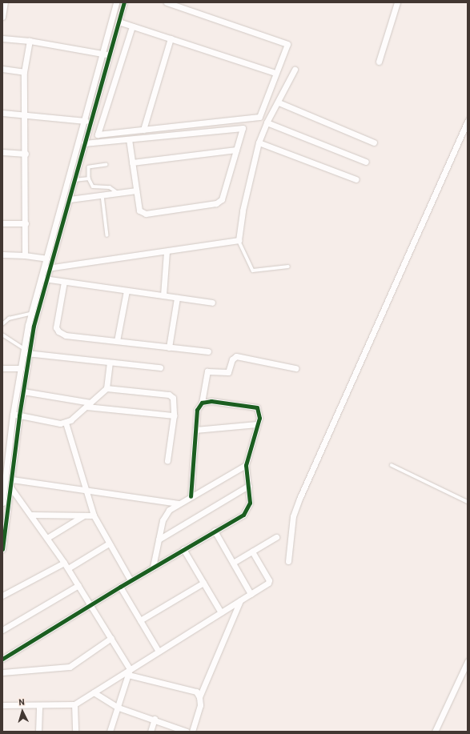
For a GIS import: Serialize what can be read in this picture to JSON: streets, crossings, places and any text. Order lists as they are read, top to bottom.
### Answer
{
  "north": "top"
}
